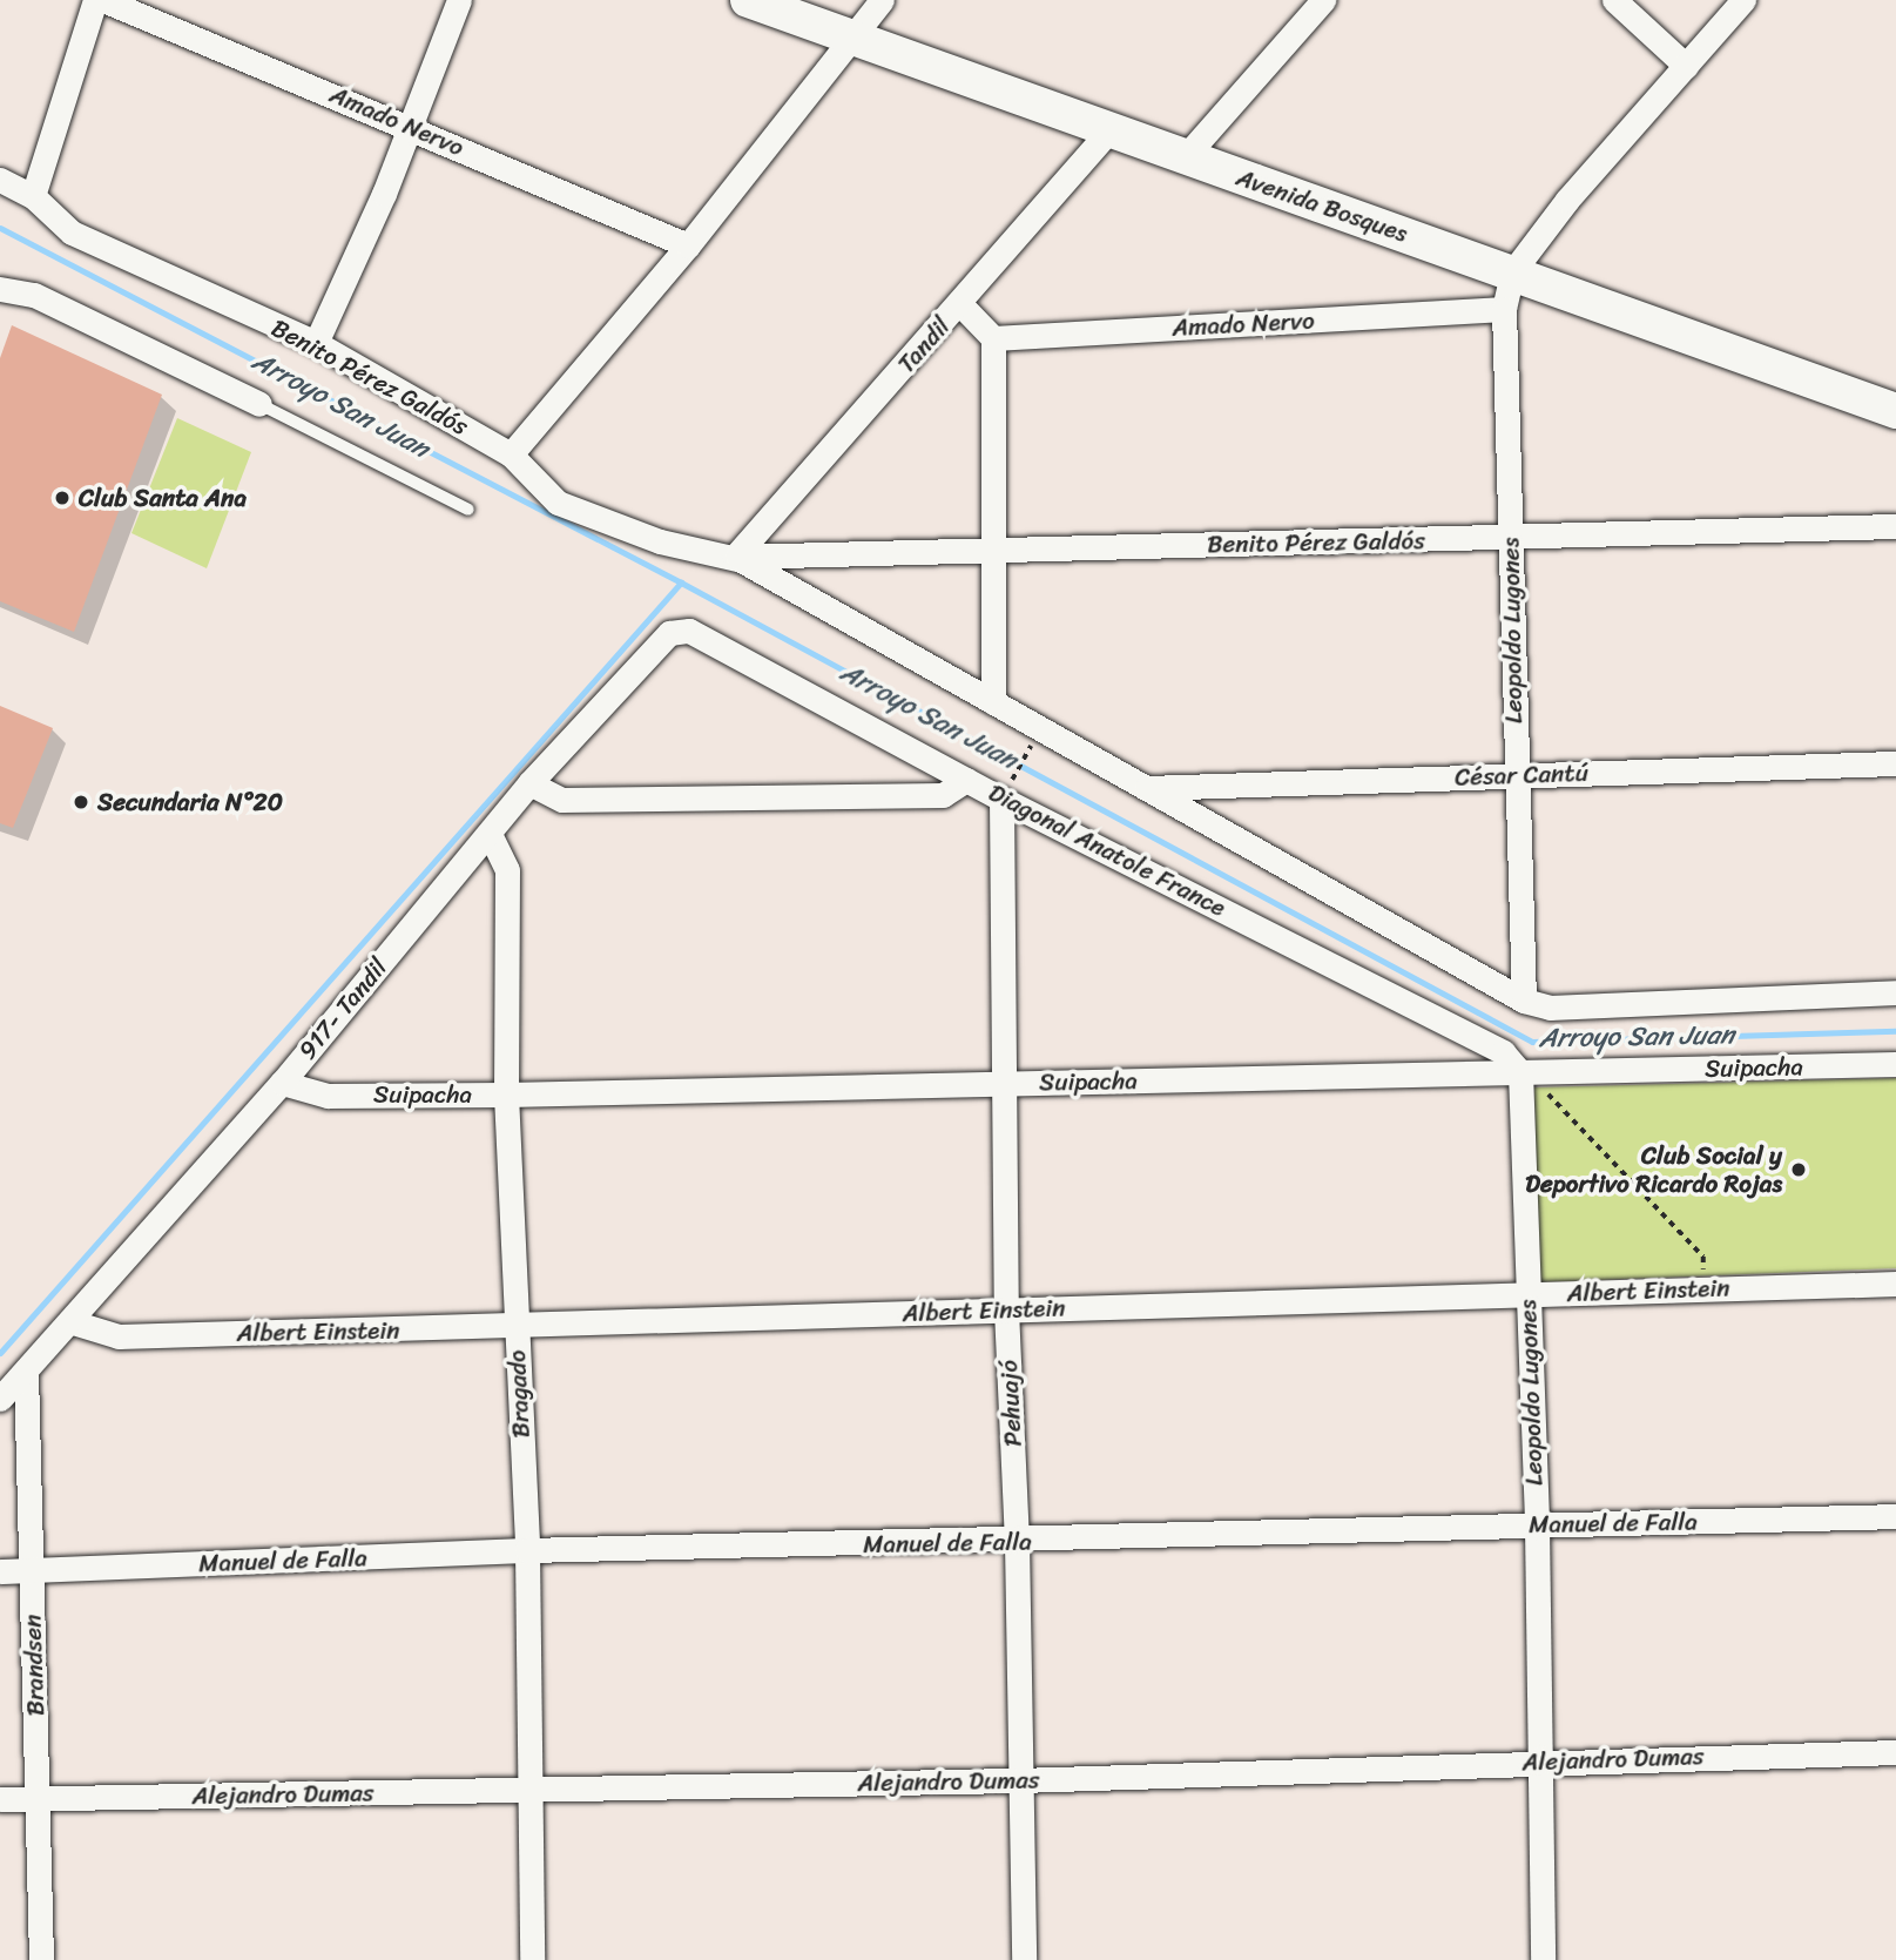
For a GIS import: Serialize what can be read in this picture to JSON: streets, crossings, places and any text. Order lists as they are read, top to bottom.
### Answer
{
  "streets": {
    "main road": ["Avenida Bosques"],
    "street": [
      "Amado Nervo",
      "Tandil",
      "Benito Pérez Galdós",
      "Leopoldo Lugones",
      "César Cantú",
      "Diagonal Anatole France",
      "917- Tandil",
      "Suipacha",
      "Albert Einstein",
      "Bragado",
      "Pehuajó",
      "Manuel de Falla",
      "Brandsen",
      "Alejandro Dumas"
    ]
  },
  "crossings": [
    ["Amado Nervo", "Leopoldo Lugones"],
    ["Avenida Bosques", "Tandil"],
    ["Tandil", "Benito Pérez Galdós"],
    ["Benito Pérez Galdós", "Leopoldo Lugones"],
    ["Leopoldo Lugones", "César Cantú"],
    ["Leopoldo Lugones", "Diagonal Anatole France"],
    ["Leopoldo Lugones", "Suipacha"],
    ["Leopoldo Lugones", "Albert Einstein"],
    ["Leopoldo Lugones", "Manuel de Falla"],
    ["Leopoldo Lugones", "Alejandro Dumas"],
    ["Diagonal Anatole France", "917- Tandil"],
    ["Diagonal Anatole France", "Suipacha"],
    ["Diagonal Anatole France", "Pehuajó"],
    ["917- Tandil", "Suipacha"],
    ["917- Tandil", "Albert Einstein"],
    ["917- Tandil", "Bragado"],
    ["917- Tandil", "Brandsen"],
    ["Suipacha", "Bragado"],
    ["Suipacha", "Pehuajó"],
    ["Albert Einstein", "Bragado"],
    ["Albert Einstein", "Pehuajó"],
    ["Bragado", "Manuel de Falla"],
    ["Bragado", "Alejandro Dumas"],
    ["Pehuajó", "Manuel de Falla"],
    ["Pehuajó", "Alejandro Dumas"],
    ["Manuel de Falla", "Brandsen"],
    ["Brandsen", "Alejandro Dumas"]
  ],
  "water": ["Arroyo San Juan"],
  "places": ["Club Santa Ana", "Secundaria N°20", "Club Social y Deportivo Ricardo Rojas"]
}
